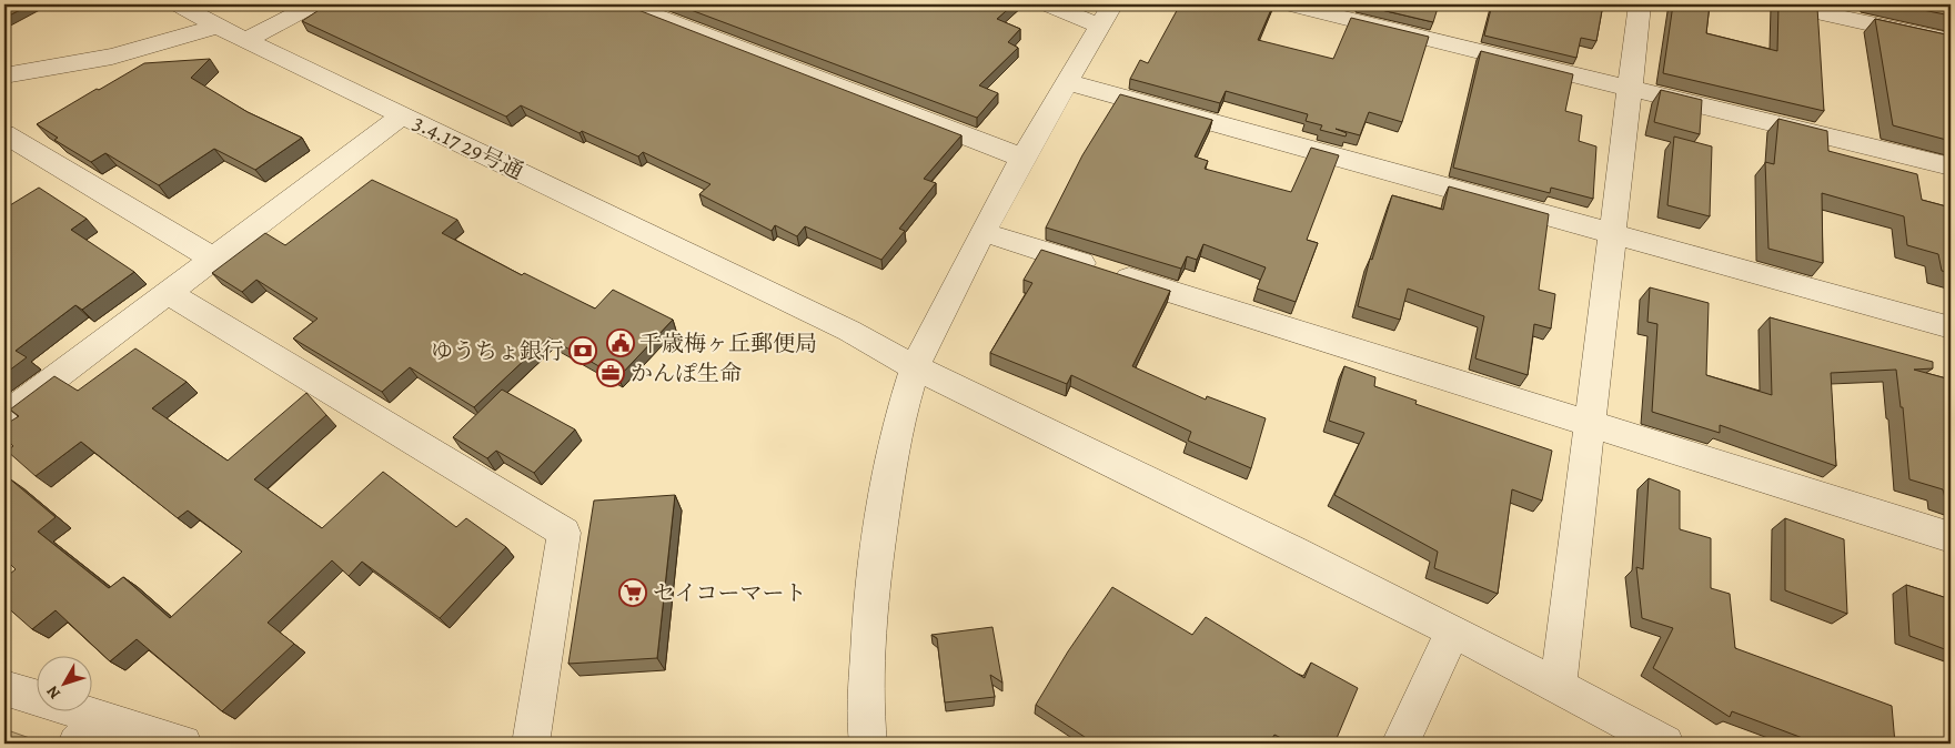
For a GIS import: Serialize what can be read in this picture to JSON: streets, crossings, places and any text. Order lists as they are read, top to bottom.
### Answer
{
  "streets": {
    "street": ["3.4.17 29号通"]
  },
  "places": {
    "public building": ["千歳梅ヶ丘郵便局"],
    "bank": ["ゆうちょ銀行"],
    "office": ["かんぽ生命"],
    "supermarket": ["セイコーマート"]
  },
  "north": "bottom left"
}
